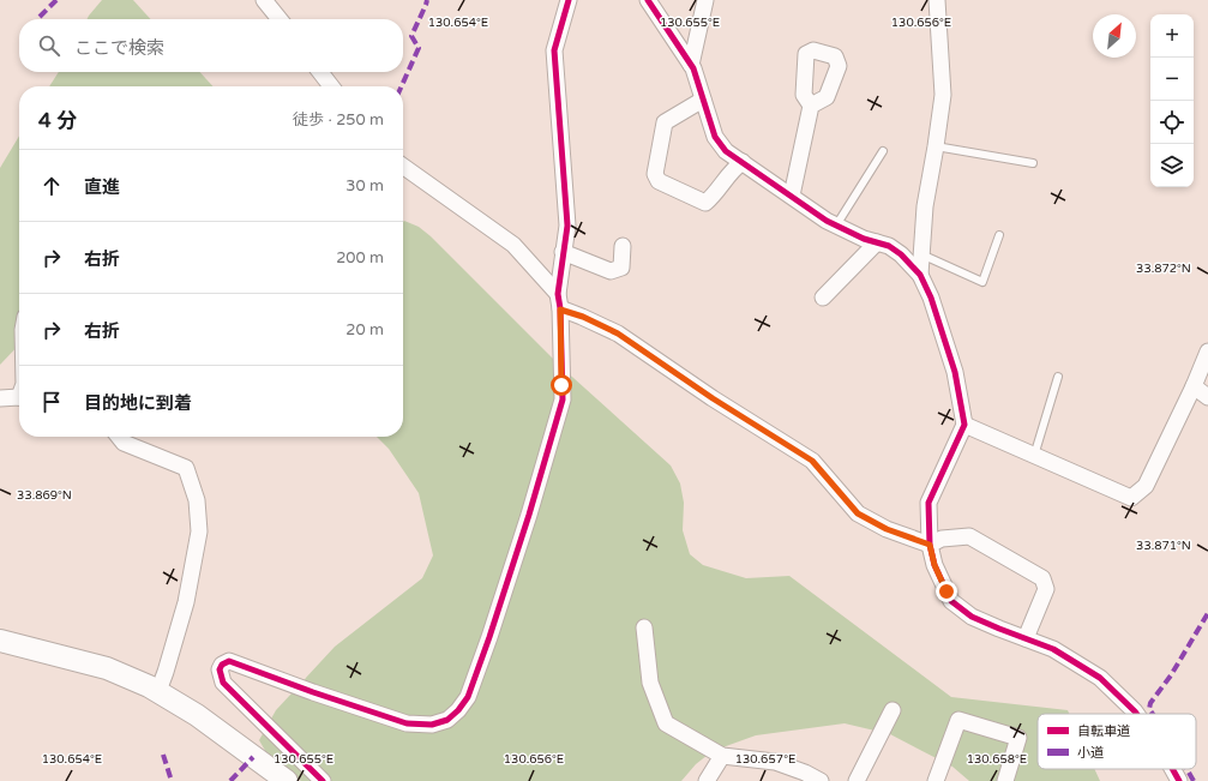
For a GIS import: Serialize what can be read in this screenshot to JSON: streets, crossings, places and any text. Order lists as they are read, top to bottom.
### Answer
{
  "legend": ["自転車道", "小道"],
  "north": "top right",
  "page": {
    "map_buttons": ["+", "−"],
    "search": "ここで検索",
    "heading": ["4 分", "徒歩 · 250 m"],
    "list": [
      ["直進", "30 m"],
      ["右折", "200 m"],
      ["右折", "20 m"],
      "目的地に到着"
    ]
  },
  "coordinates": [
    "130.654°E",
    "130.655°E",
    "130.656°E",
    "33.872°N",
    "33.869°N",
    "33.871°N",
    "130.657°E",
    "130.658°E"
  ]
}
